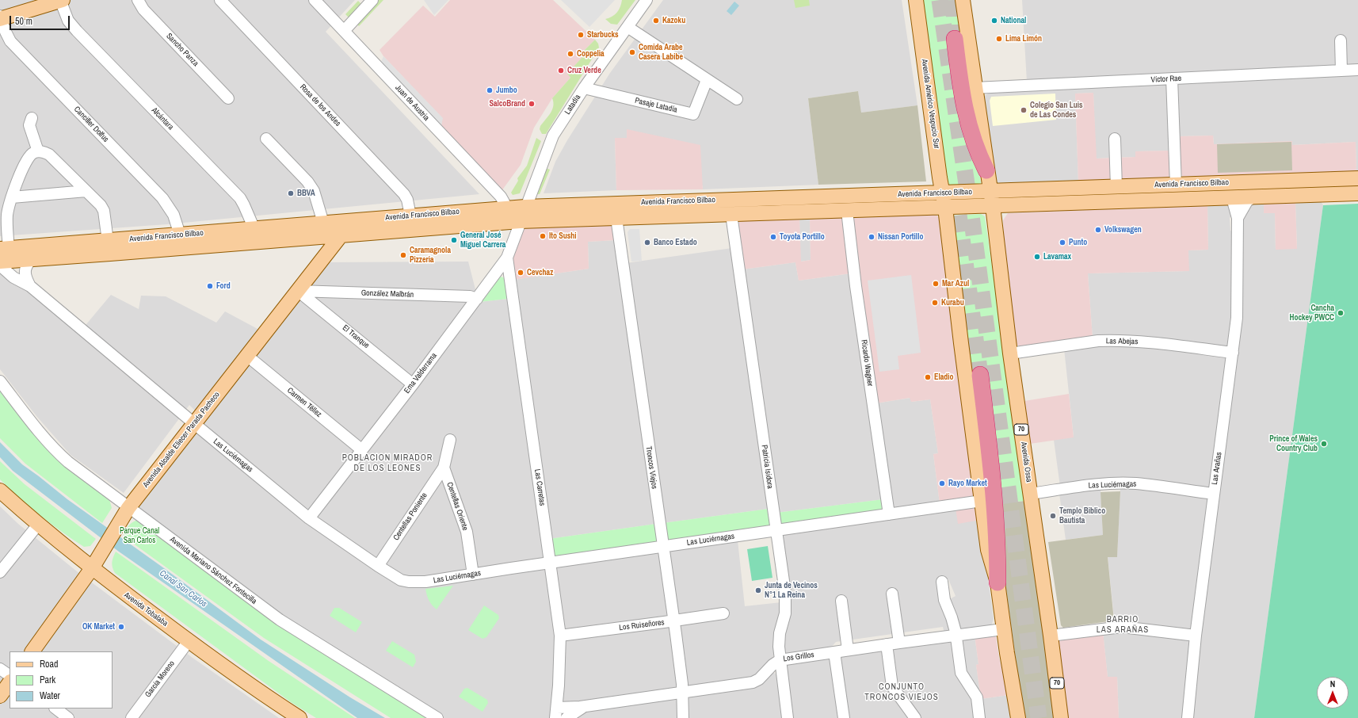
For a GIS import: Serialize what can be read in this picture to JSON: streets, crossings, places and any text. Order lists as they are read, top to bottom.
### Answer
{
  "streets": {
    "main road": [
      "Avenida Américo Vespucio Sur",
      "Avenida Francisco Bilbao",
      "70",
      "Avenida Alcalde Eliecer Parada Pacheco",
      "Avenida Ossa",
      "Avenida Tobalaba"
    ],
    "street": [
      "Sancho Panza",
      "Víctor Rae",
      "Juan de Austria",
      "Latadía",
      "Rosa de los Andes",
      "Pasaje Latadía",
      "Alcántara",
      "Canciller Dolfus",
      "González Malbrán",
      "El Tranque",
      "Las Abejas",
      "Ricardo Wagner",
      "Ema Valderrama",
      "Carmen Téllez",
      "Las Luciérnagas",
      "Patricia Isidora",
      "Troncos Viejos",
      "Las Arañas",
      "Las Carretas",
      "Centellas Oriente",
      "Centellas Poniente",
      "Avenida Mariano Sánchez Fontecilla",
      "Los Ruiseñores",
      "Los Grillos",
      "García Moreno"
    ]
  },
  "crossings": [
    ["Juan de Austria", "Avenida Francisco Bilbao"],
    ["Avenida Américo Vespucio Sur", "Avenida Francisco Bilbao"],
    ["Latadía", "Pasaje Latadía"],
    ["Latadía", "Avenida Francisco Bilbao"],
    ["Latadía", "Ema Valderrama"],
    ["Rosa de los Andes", "Avenida Francisco Bilbao"],
    ["Alcántara", "Avenida Francisco Bilbao"],
    ["Canciller Dolfus", "Avenida Francisco Bilbao"],
    ["Avenida Francisco Bilbao", "Ricardo Wagner"],
    ["Avenida Francisco Bilbao", "Ema Valderrama"],
    ["Avenida Francisco Bilbao", "70"],
    ["Avenida Francisco Bilbao", "Avenida Alcalde Eliecer Parada Pacheco"],
    ["Avenida Francisco Bilbao", "Avenida Ossa"],
    ["Avenida Francisco Bilbao", "Patricia Isidora"],
    ["Avenida Francisco Bilbao", "Troncos Viejos"],
    ["Avenida Francisco Bilbao", "Las Arañas"],
    ["González Malbrán", "El Tranque"],
    ["González Malbrán", "Ema Valderrama"],
    ["González Malbrán", "Avenida Alcalde Eliecer Parada Pacheco"],
    ["El Tranque", "Ema Valderrama"],
    ["El Tranque", "Avenida Alcalde Eliecer Parada Pacheco"],
    ["Las Abejas", "Avenida Ossa"],
    ["Las Abejas", "Las Arañas"],
    ["Ricardo Wagner", "Las Luciérnagas"],
    ["Ema Valderrama", "Carmen Téllez"],
    ["Ema Valderrama", "Las Luciérnagas"],
    ["Ema Valderrama", "Las Carretas"],
    ["Carmen Téllez", "Avenida Alcalde Eliecer Parada Pacheco"],
    ["70", "Avenida Ossa"],
    ["Avenida Alcalde Eliecer Parada Pacheco", "Las Luciérnagas"],
    ["Avenida Alcalde Eliecer Parada Pacheco", "Avenida Mariano Sánchez Fontecilla"],
    ["Avenida Alcalde Eliecer Parada Pacheco", "Avenida Tobalaba"],
    ["Las Luciérnagas", "Avenida Ossa"],
    ["Las Luciérnagas", "Patricia Isidora"],
    ["Las Luciérnagas", "Troncos Viejos"],
    ["Las Luciérnagas", "Las Arañas"],
    ["Las Luciérnagas", "Las Carretas"],
    ["Las Luciérnagas", "Centellas Oriente"],
    ["Las Luciérnagas", "Centellas Poniente"],
    ["Patricia Isidora", "Los Grillos"],
    ["Troncos Viejos", "Los Ruiseñores"],
    ["Troncos Viejos", "Los Grillos"],
    ["Las Carretas", "Los Ruiseñores"],
    ["Las Carretas", "Los Grillos"],
    ["Centellas Oriente", "Centellas Poniente"],
    ["Avenida Tobalaba", "García Moreno"]
  ],
  "districts": ["POBLACION MIRADOR DE LOS LEONES", "BARRIO LAS ARAÑAS", "CONJUNTO TRONCOS VIEJOS"],
  "water": ["Canal San Carlos"],
  "parks": ["Parque Canal San Carlos"],
  "places": [
    "Kazoku",
    "National",
    "Starbucks",
    "Lima Limón",
    "Comida Arabe Casera Labibe",
    "Coppelia",
    "Cruz Verde",
    "Jumbo",
    "SalcoBrand",
    "Colegio San Luis de Las Condes",
    "BBVA",
    "Volkswagen",
    "Ito Sushi",
    "Toyota Portillo",
    "Nissan Portillo",
    "General José Miguel Carrera",
    "Banco Estado",
    "Punto",
    "Caramagnola Pizzeria",
    "Lavamax",
    "Cevchaz",
    "Mar Azul",
    "Ford",
    "Kurabu",
    "Cancha Hockey PWCC",
    "Eladio",
    "Prince of Wales Country Club",
    "Rayo Market",
    "Templo Biblico Bautista",
    "Junta de Vecinos N°1 La Reina",
    "OK Market"
  ],
  "legend": ["Road", "Park", "Water"],
  "scale_bar": "50 m",
  "north": "top"
}
